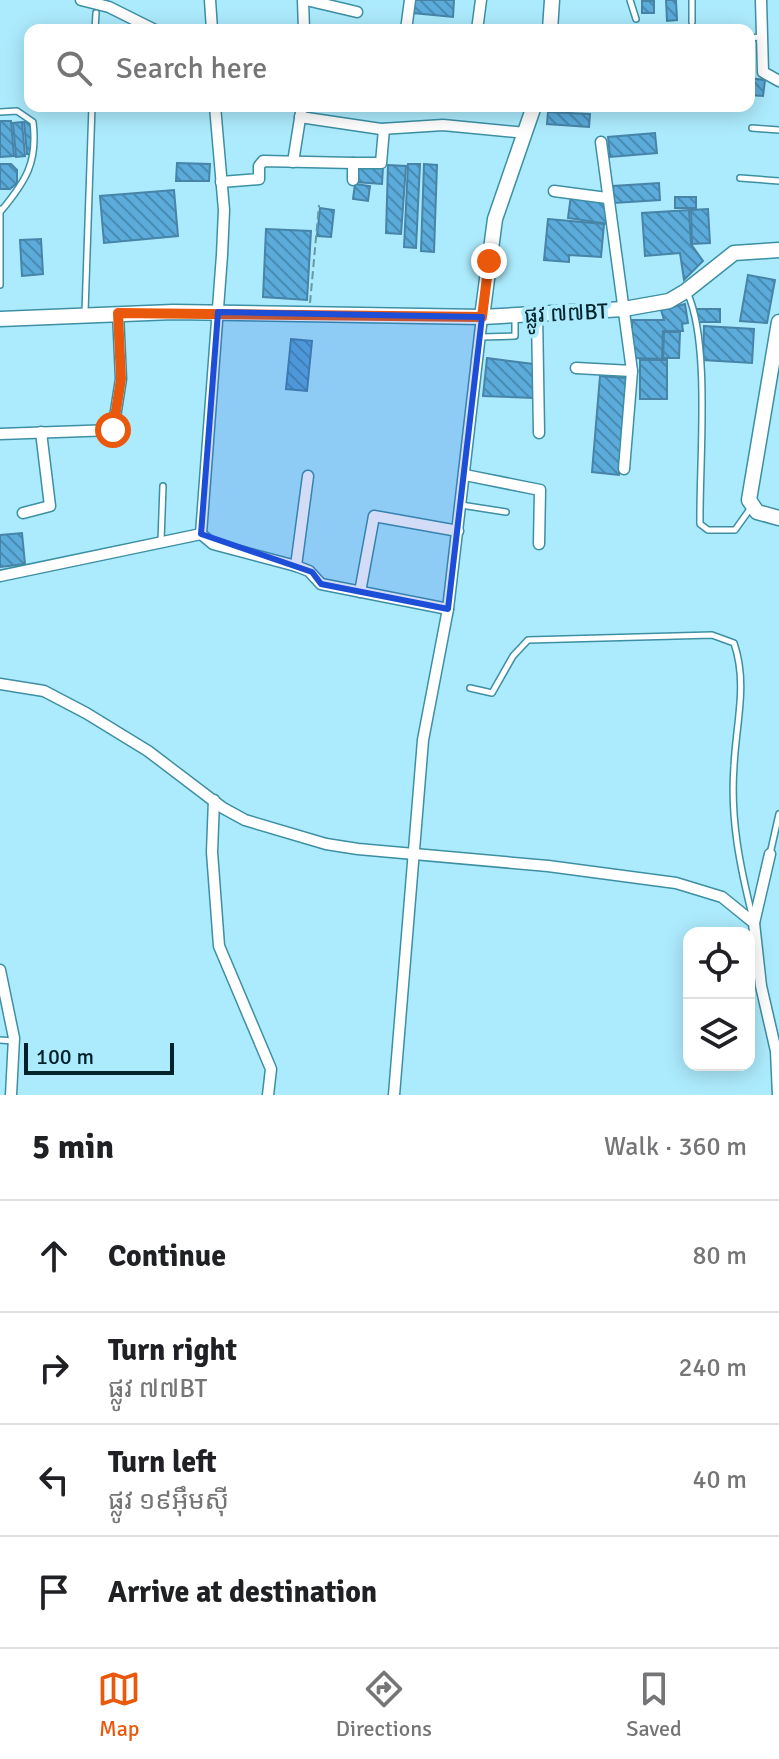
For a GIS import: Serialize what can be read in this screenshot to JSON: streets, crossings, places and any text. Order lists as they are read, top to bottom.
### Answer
{
  "streets": {
    "street": ["ផ្លូវ ៧៧BT"]
  },
  "scale_bar": "100 m",
  "page": {
    "search": "Search here",
    "scale": "100 m",
    "heading": ["5 min", "Walk · 360 m"],
    "list": [
      ["Continue", "80 m"],
      ["Turn right", "ផ្លូវ ៧៧BT", "240 m"],
      ["Turn left", "ផ្លូវ ១៩អ៊ឹមស៊ី", "40 m"],
      "Arrive at destination"
    ],
    "nav": ["Map", "Directions", "Saved"]
  }
}
